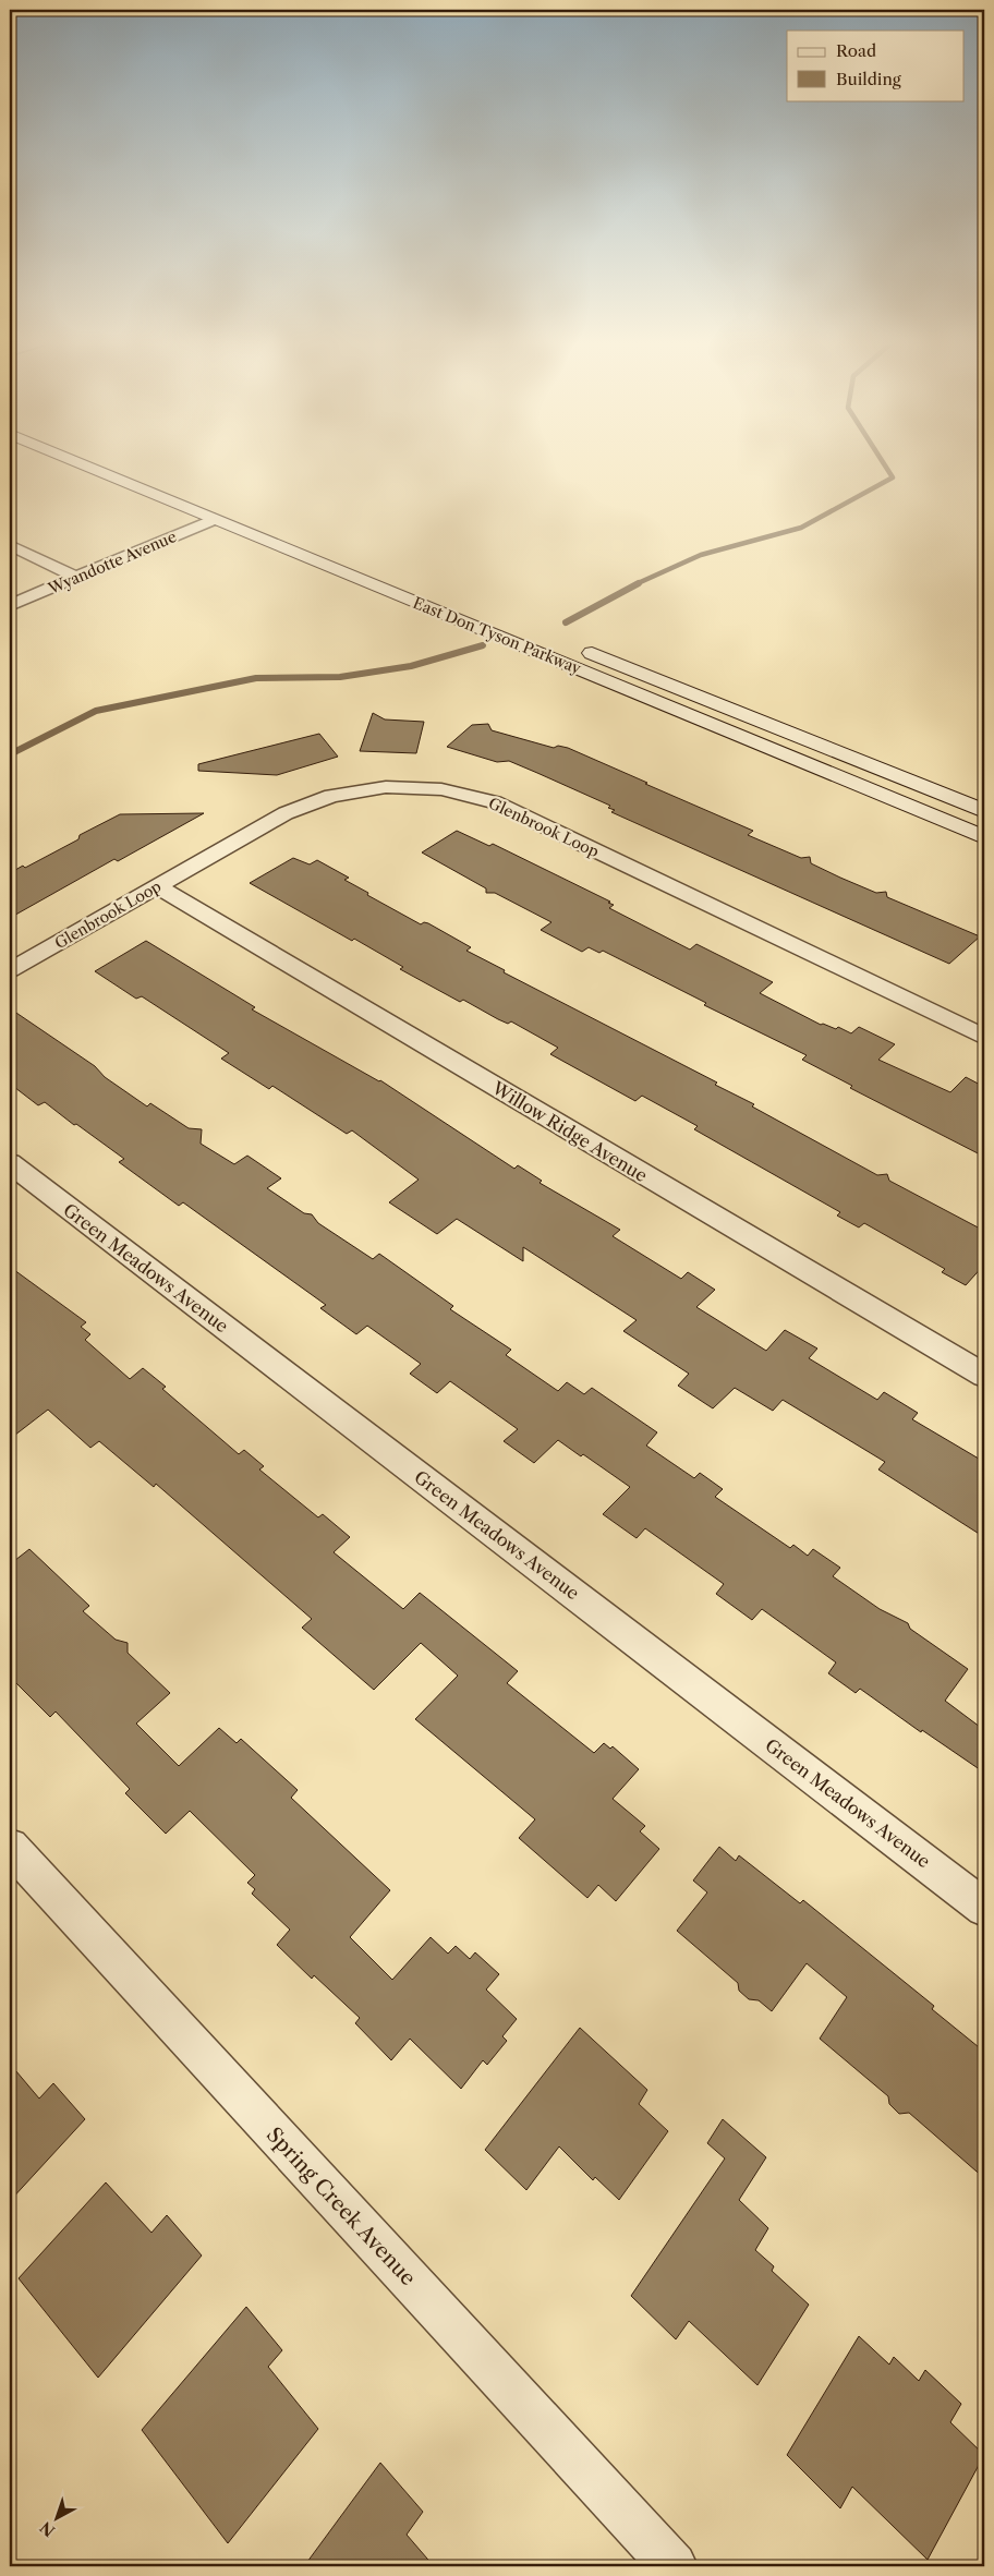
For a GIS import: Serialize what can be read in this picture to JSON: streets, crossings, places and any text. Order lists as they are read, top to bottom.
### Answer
{
  "streets": {
    "main road": ["East Don Tyson Parkway"],
    "street": [
      "Wyandotte Avenue",
      "Glenbrook Loop",
      "Willow Ridge Avenue",
      "Green Meadows Avenue",
      "Spring Creek Avenue"
    ]
  },
  "crossings": [
    ["Wyandotte Avenue", "East Don Tyson Parkway"],
    ["Glenbrook Loop", "Willow Ridge Avenue"]
  ],
  "legend": ["Road", "Building"],
  "north": "bottom left"
}
